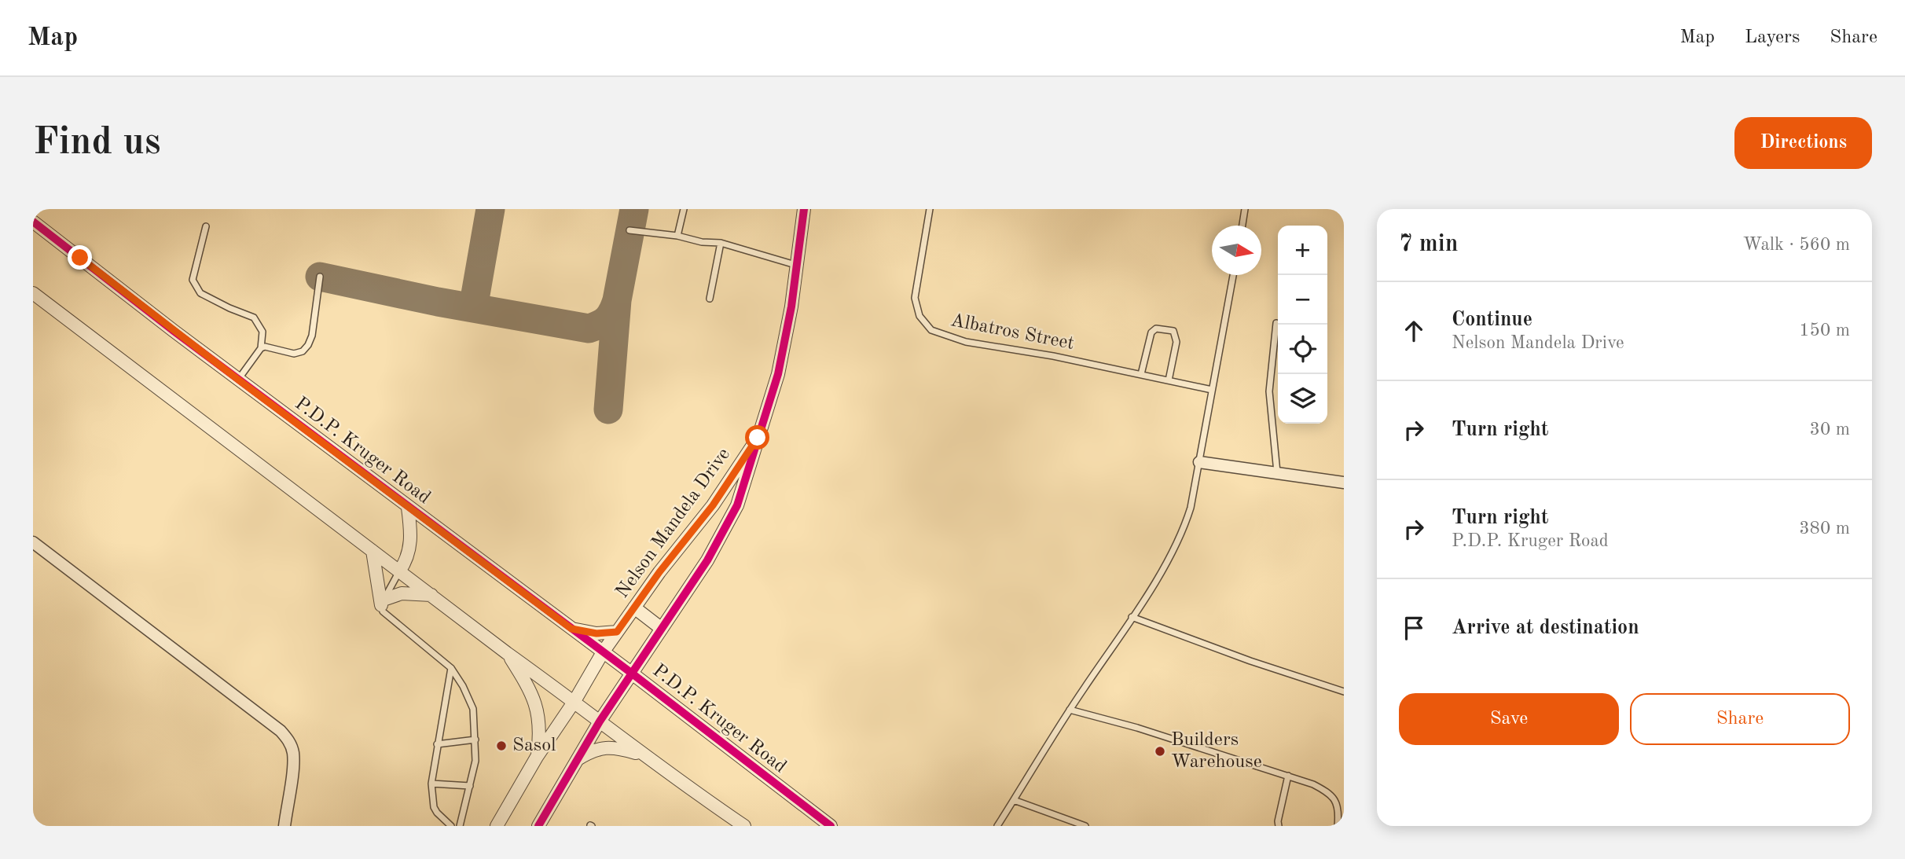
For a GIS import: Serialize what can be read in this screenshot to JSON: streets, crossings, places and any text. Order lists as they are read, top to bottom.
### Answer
{
  "streets": {
    "street": ["P.D.P. Kruger Road", "Nelson Mandela Drive"],
    "lane": ["Albatros Street"]
  },
  "crossings": [
    ["P.D.P. Kruger Road", "Nelson Mandela Drive"]
  ],
  "places": ["Sasol", "Builders Warehouse"],
  "north": "right",
  "page": {
    "header": "Map",
    "nav": ["Map", "Layers", "Share"],
    "buttons": [
      "Directions",
      ["Save", "Share"]
    ],
    "title": "Find us",
    "heading": ["7 min", "Walk · 560 m"],
    "map_buttons": ["+", "−"],
    "list": [
      ["Continue", "Nelson Mandela Drive", "150 m"],
      ["Turn right", "30 m"],
      ["Turn right", "P.D.P. Kruger Road", "380 m"],
      "Arrive at destination"
    ]
  }
}
